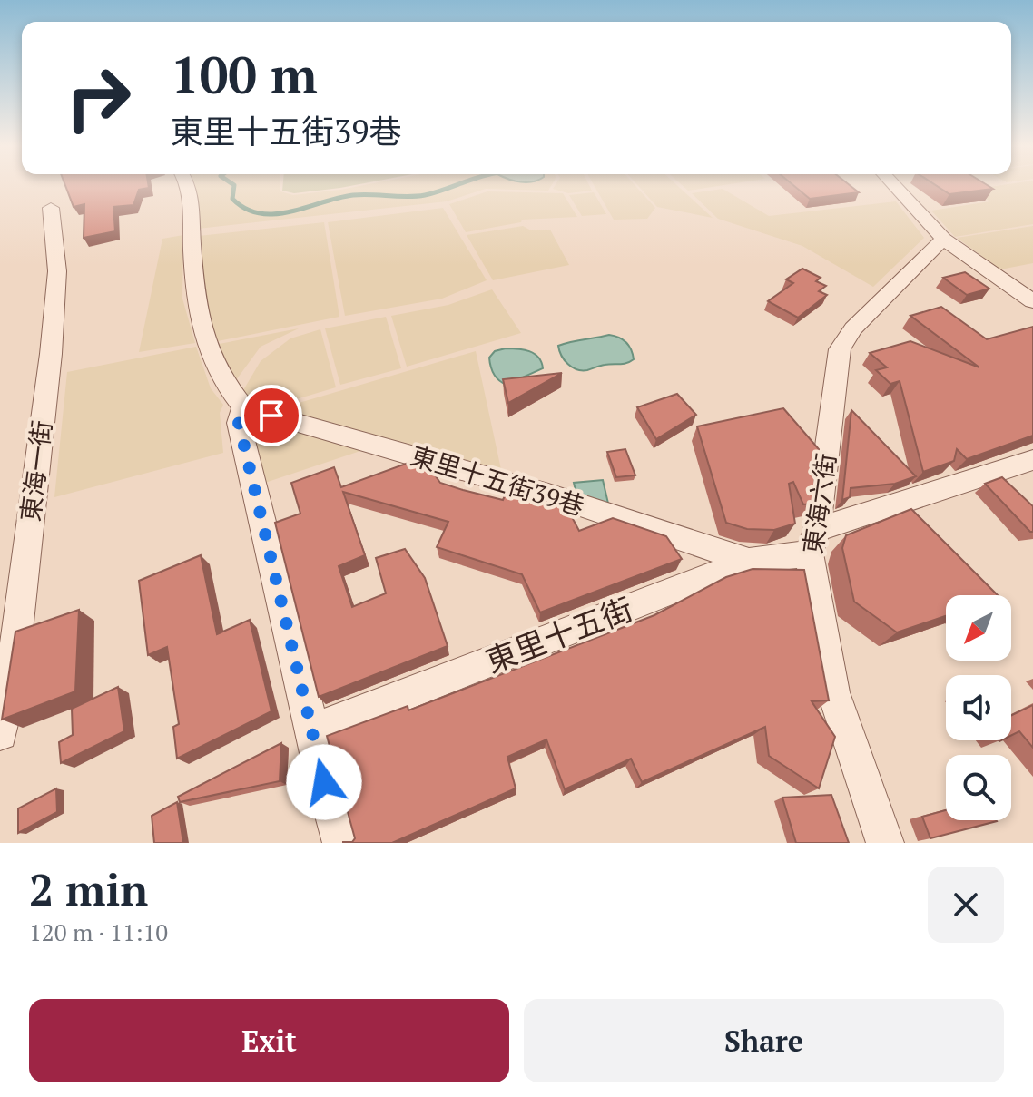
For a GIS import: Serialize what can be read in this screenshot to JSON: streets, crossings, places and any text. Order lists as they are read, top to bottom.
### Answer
{
  "streets": {
    "street": [
      "東海一街",
      "東里十五街39巷",
      "東海六街",
      "東里十五街"
    ]
  },
  "crossings": [
    ["東里十五街39巷", "東里十五街"],
    ["東海六街", "東里十五街"]
  ],
  "north": "bottom left",
  "page": {
    "turn": ["100 m", "東里十五街39巷"],
    "heading": ["2 min", "120 m · 11:10"],
    "buttons": ["Exit", "Share"]
  }
}
